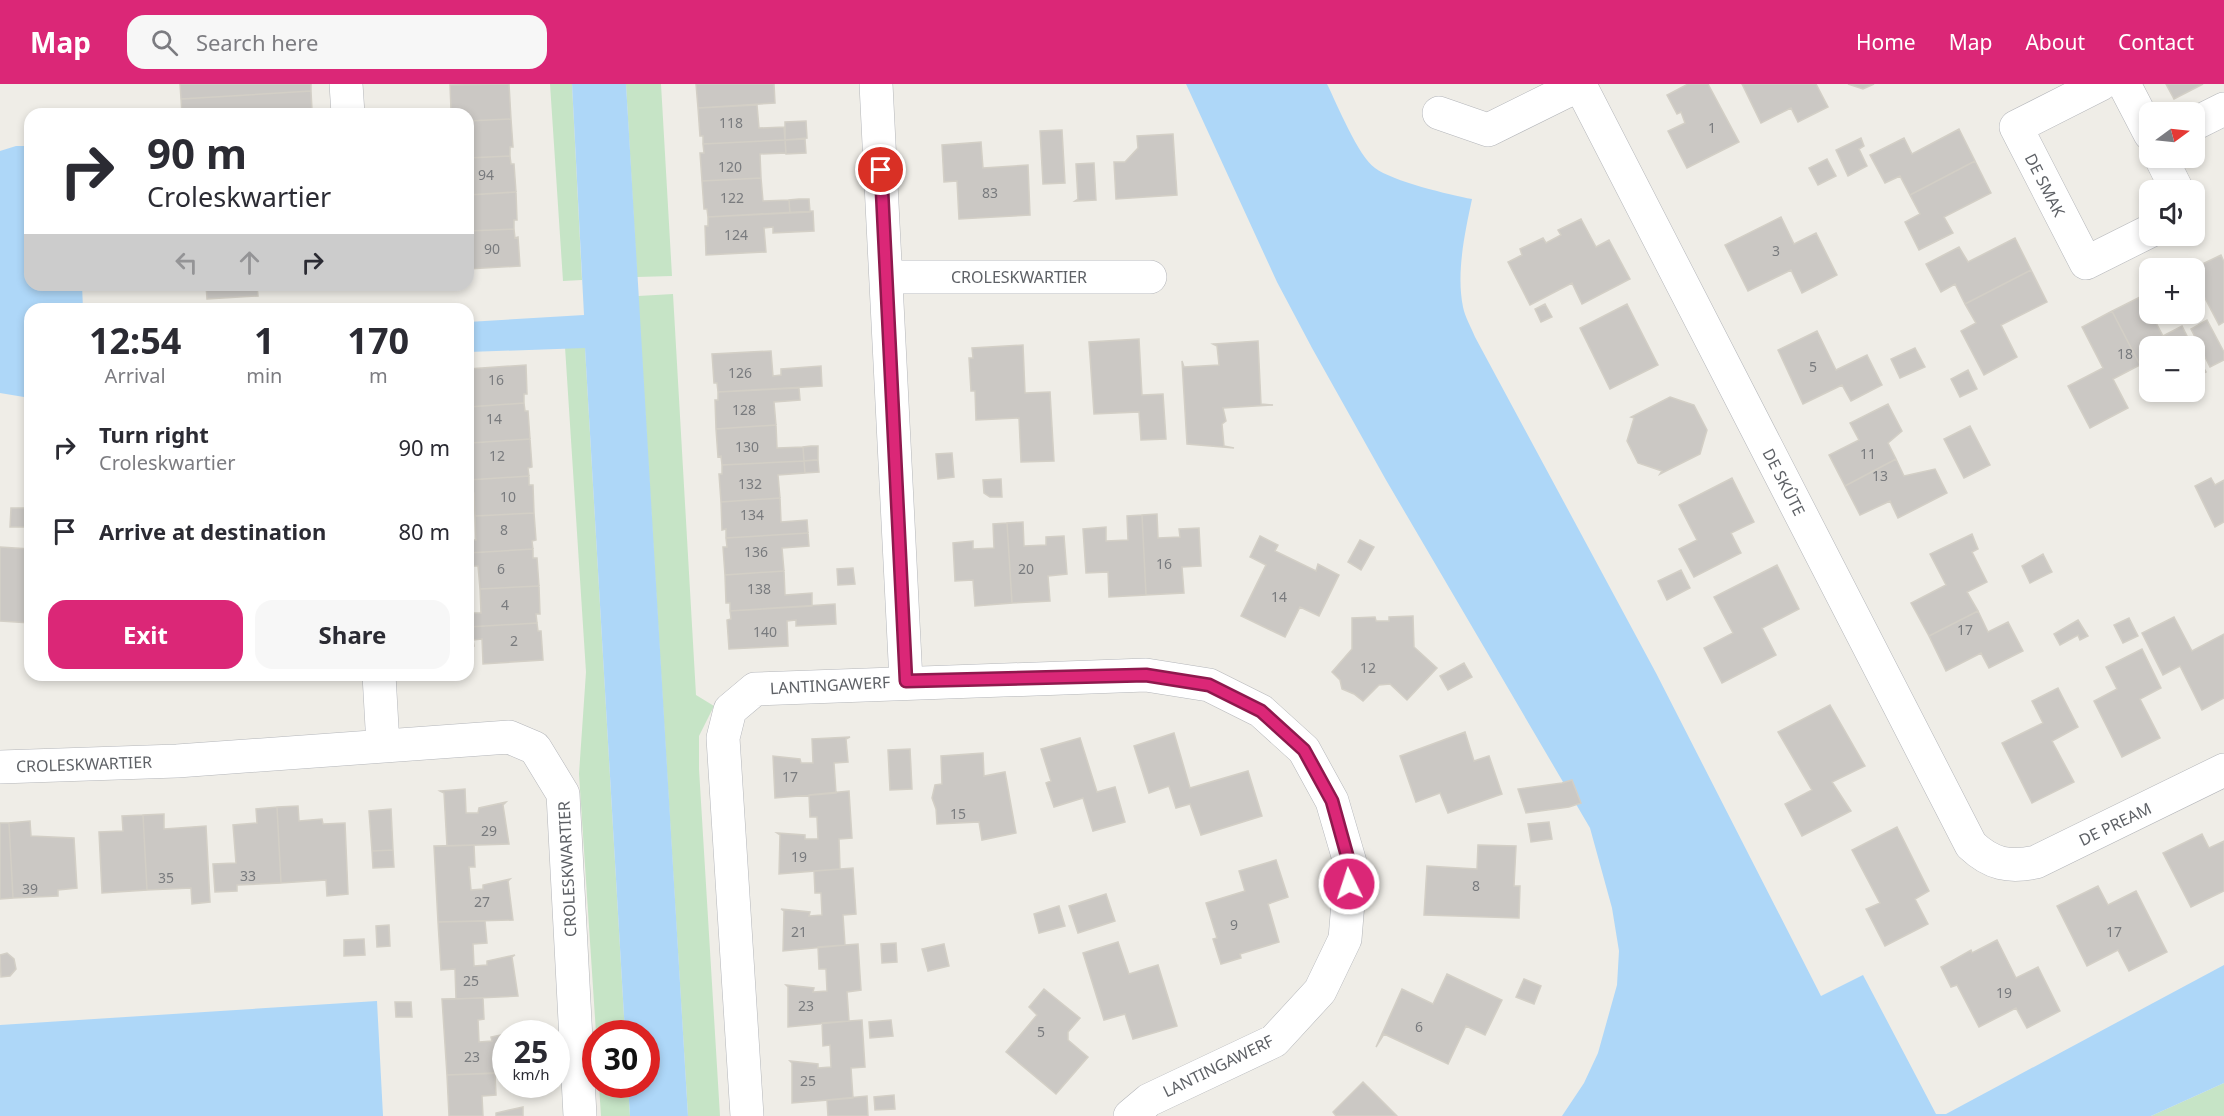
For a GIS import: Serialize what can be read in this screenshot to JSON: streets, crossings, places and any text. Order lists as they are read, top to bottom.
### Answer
{
  "streets": {
    "street": [
      "DE SMAK",
      "CROLESKWARTIER",
      "DE SKÛTE",
      "LANTINGAWERF",
      "DE PREAM"
    ]
  },
  "crossings": [
    ["DE SKÛTE", "DE PREAM"]
  ],
  "house_numbers": [
    "118",
    "1",
    "120",
    "94",
    "83",
    "122",
    "124",
    "90",
    "3",
    "18",
    "5",
    "126",
    "16",
    "128",
    "14",
    "130",
    "11",
    "12",
    "13",
    "132",
    "10",
    "134",
    "8",
    "136",
    "16",
    "6",
    "20",
    "138",
    "14",
    "4",
    "17",
    "140",
    "2",
    "12",
    "17",
    "15",
    "29",
    "19",
    "33",
    "35",
    "8",
    "39",
    "27",
    "9",
    "21",
    "17",
    "25",
    "19",
    "23",
    "6",
    "5",
    "23",
    "25"
  ],
  "north": "right",
  "page": {
    "header": "Map",
    "search": "Search here",
    "nav": [
      "Home",
      "Map",
      "About",
      "Contact"
    ],
    "map_buttons": ["+", "−"],
    "turn": ["90 m", "Croleskwartier"],
    "eta": [
      "12:54",
      "Arrival",
      "1",
      "min",
      "170",
      "m"
    ],
    "list": [
      {
        "name": "Turn right",
        "note": "Croleskwartier",
        "value": "90 m"
      },
      {
        "name": "Arrive at destination",
        "value": "80 m"
      }
    ],
    "buttons": ["Exit", "Share"],
    "speed": "25 km/h",
    "limit": "30"
  }
}
